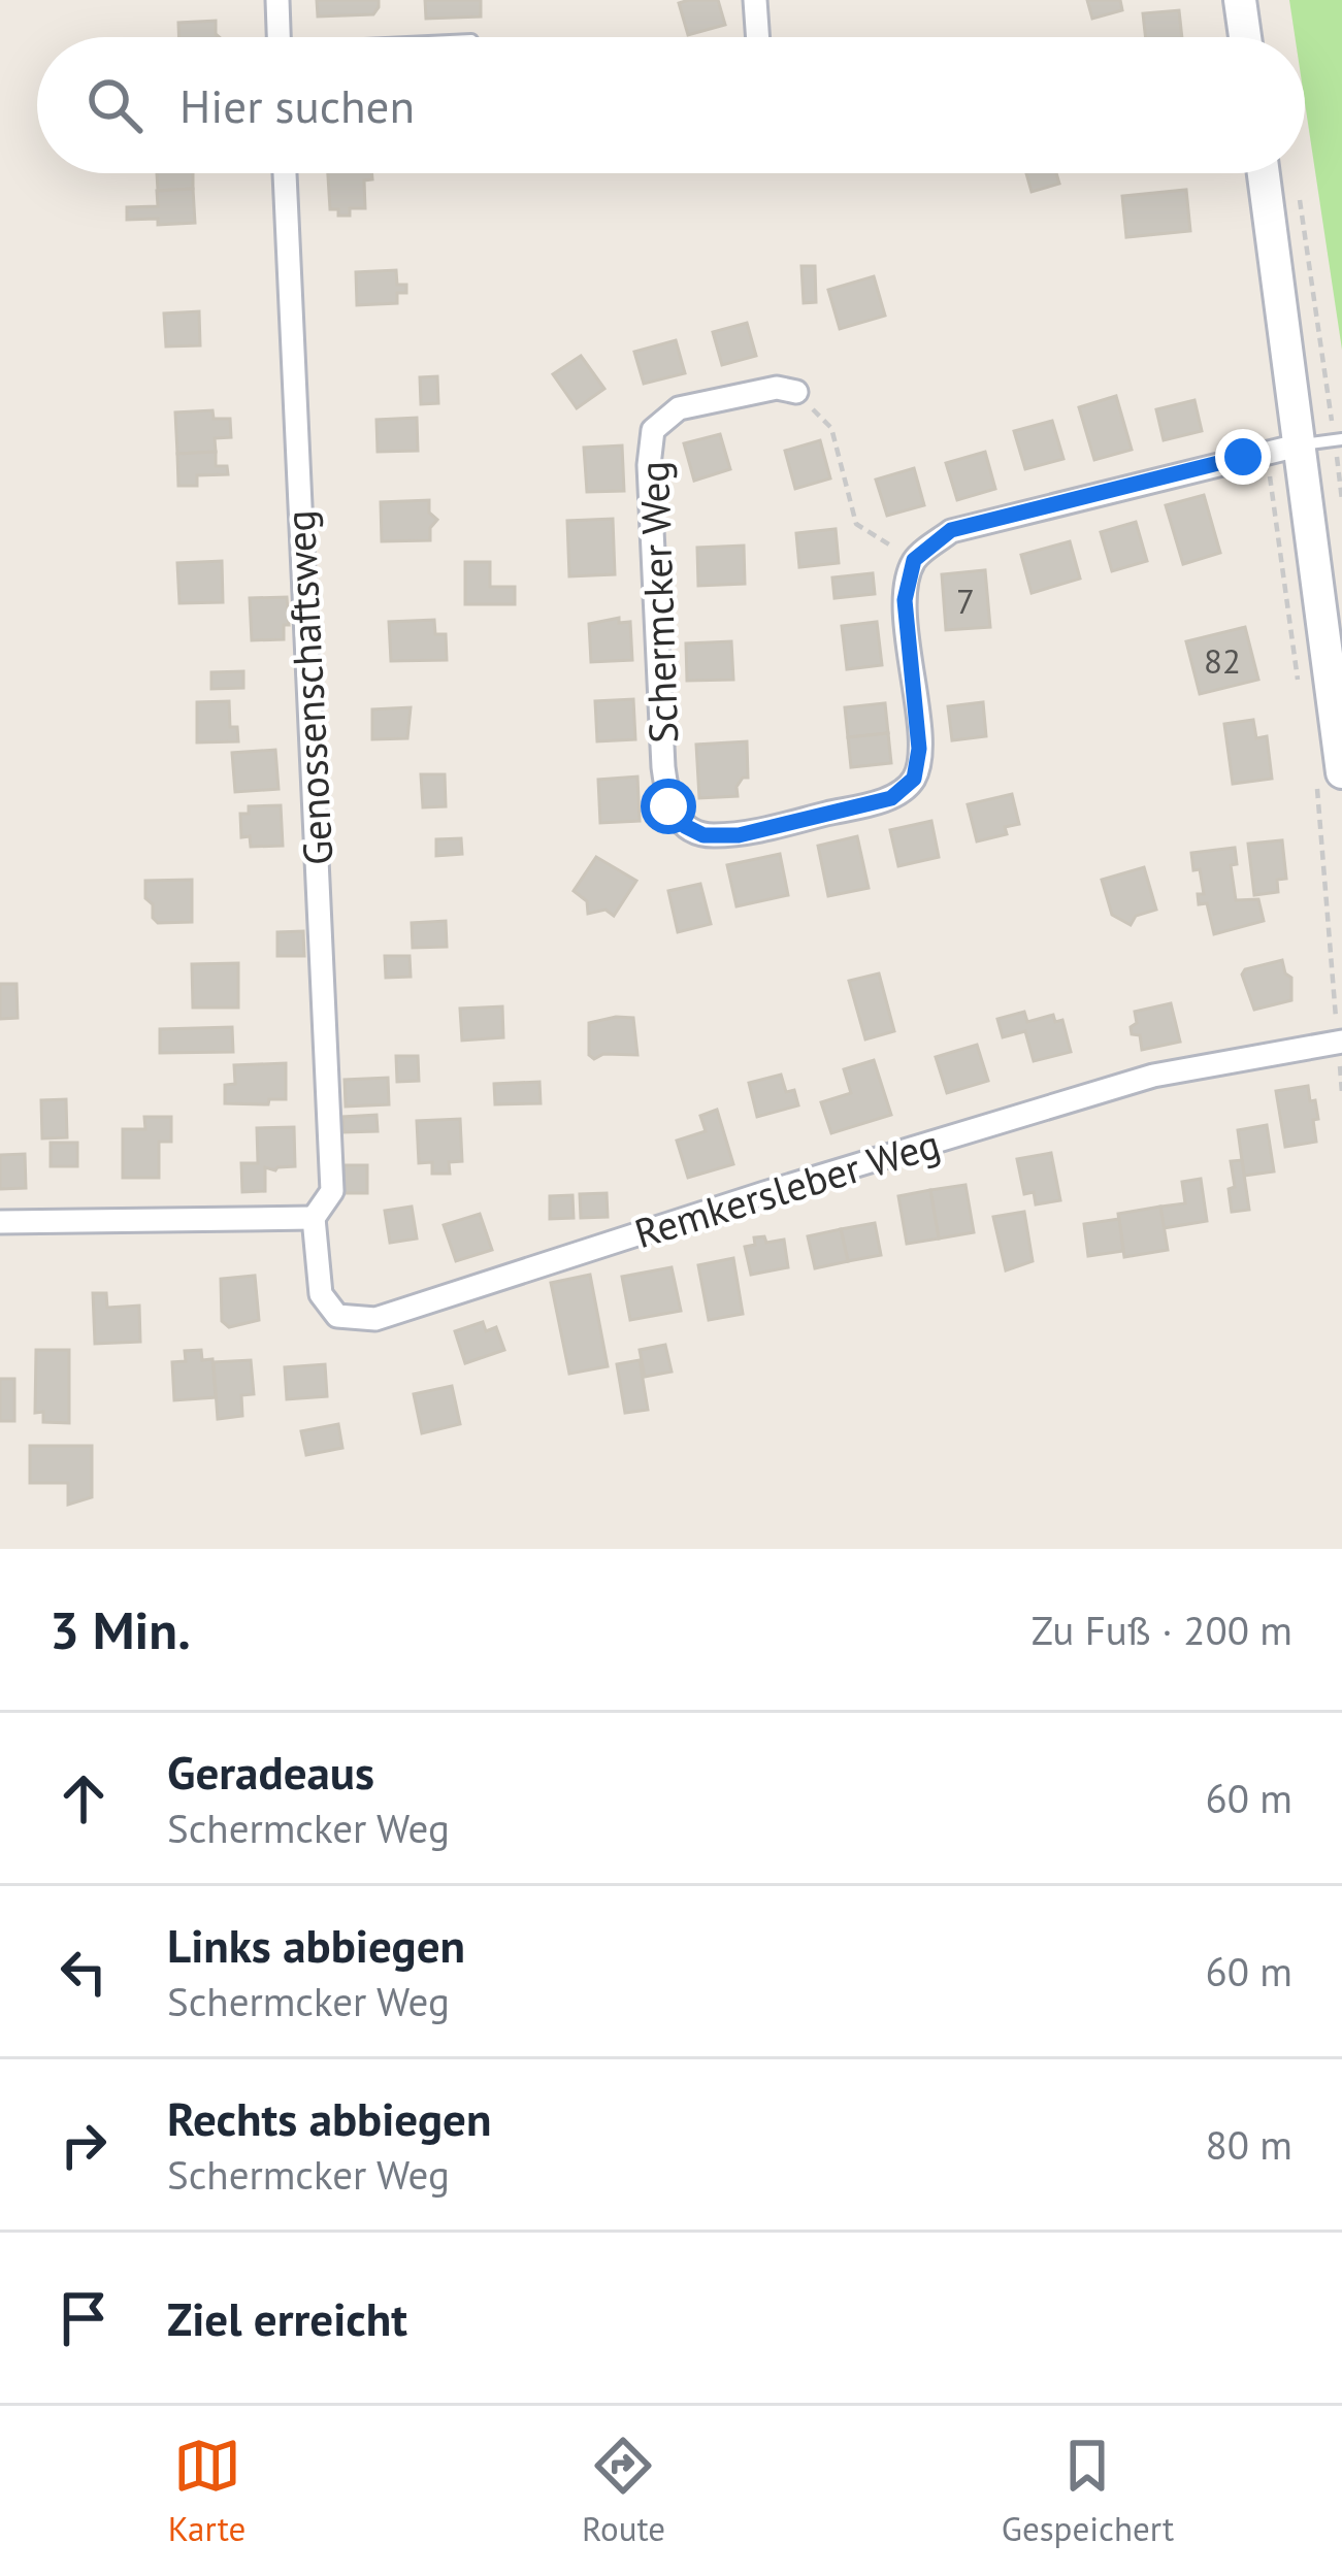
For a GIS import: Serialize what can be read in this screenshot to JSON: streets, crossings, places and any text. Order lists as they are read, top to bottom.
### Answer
{
  "streets": {
    "street": ["Schermcker Weg", "Genossenschaftsweg", "Remkersleber Weg"]
  },
  "crossings": [
    ["Genossenschaftsweg", "Remkersleber Weg"]
  ],
  "house_numbers": ["7", "82"],
  "page": {
    "search": "Hier suchen",
    "heading": ["3 Min.", "Zu Fuß · 200 m"],
    "list": [
      ["Geradeaus", "Schermcker Weg", "60 m"],
      ["Links abbiegen", "Schermcker Weg", "60 m"],
      ["Rechts abbiegen", "Schermcker Weg", "80 m"],
      "Ziel erreicht"
    ],
    "nav": ["Karte", "Route", "Gespeichert"]
  }
}
